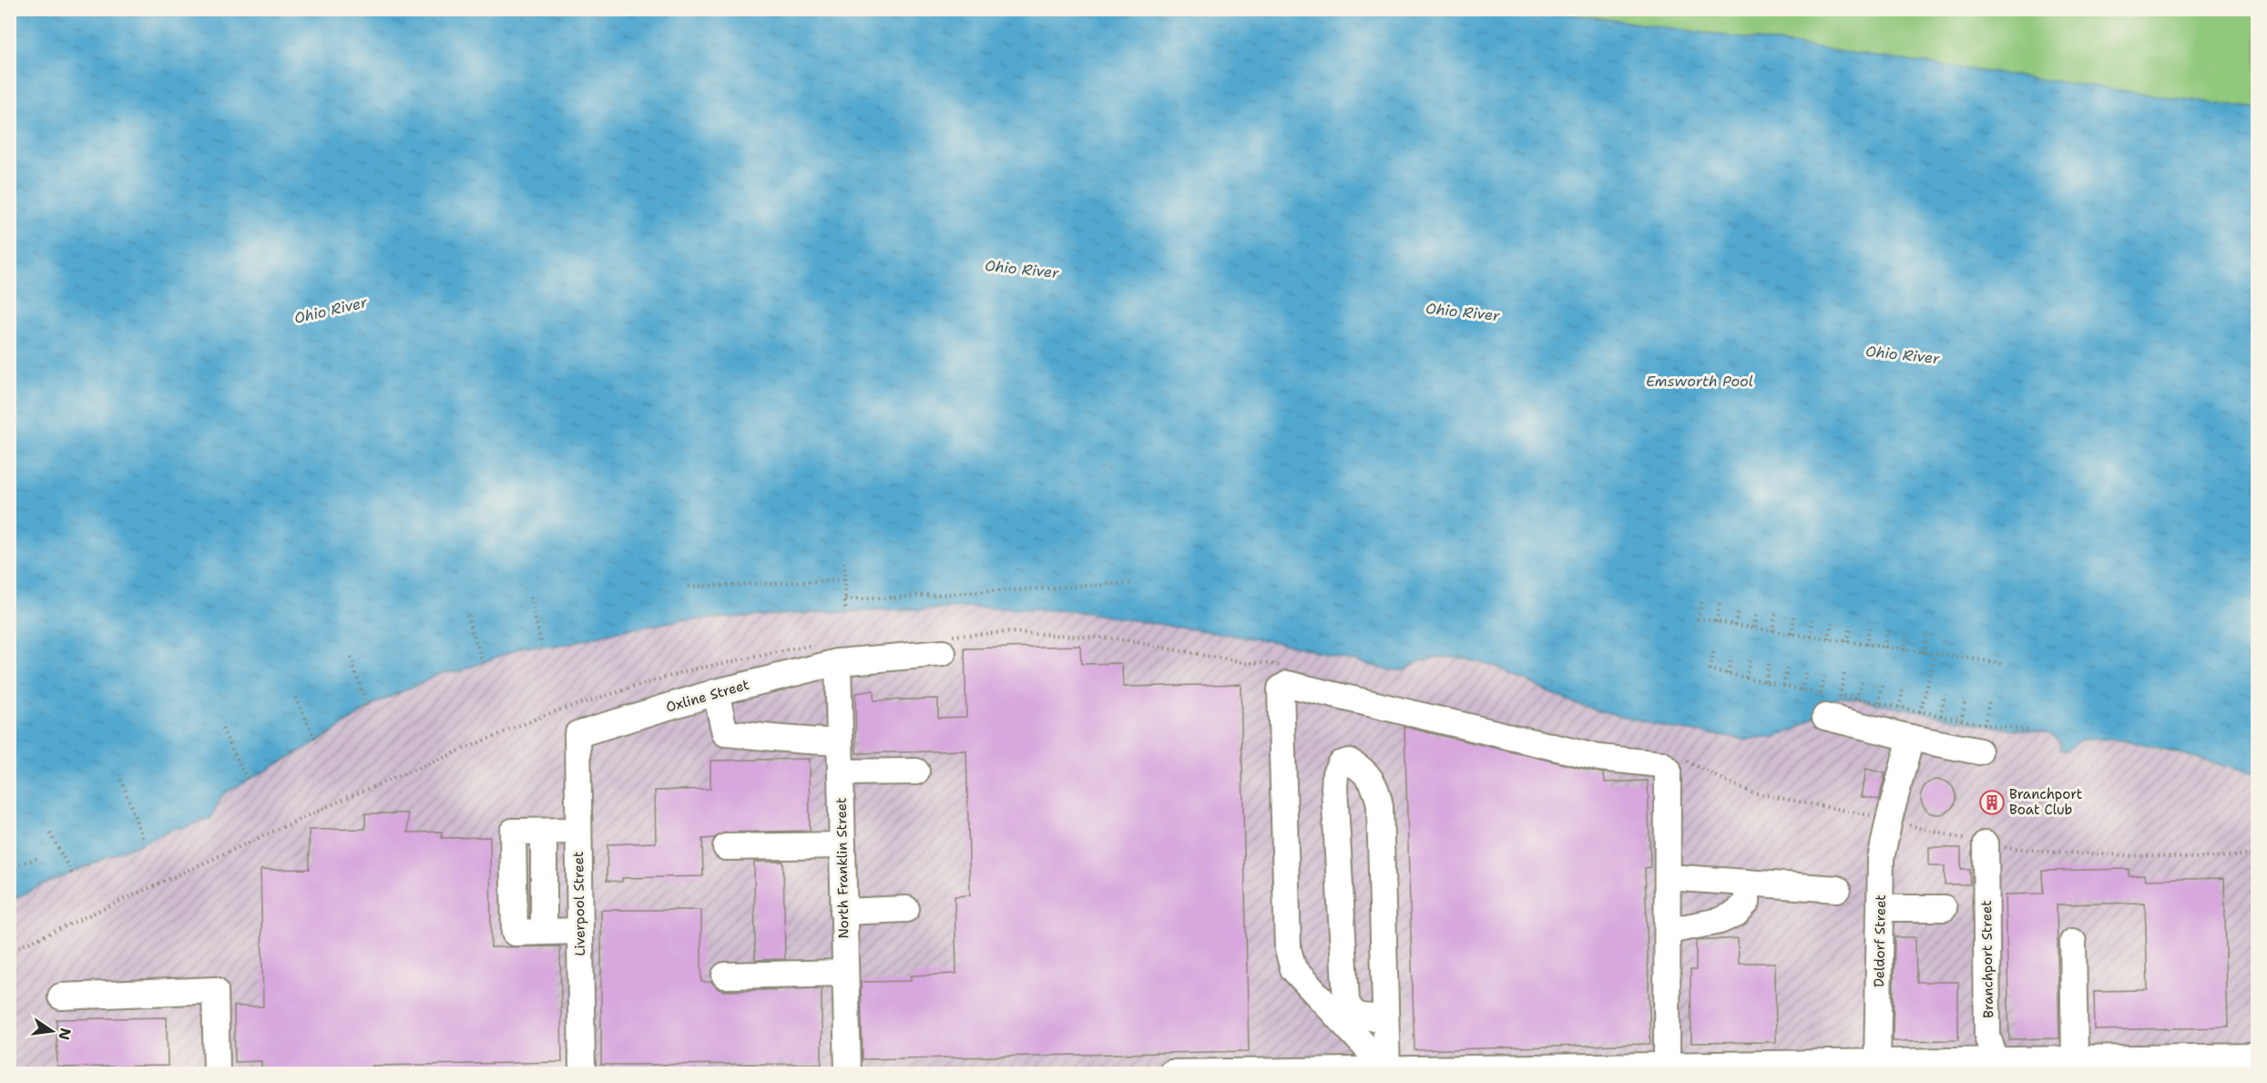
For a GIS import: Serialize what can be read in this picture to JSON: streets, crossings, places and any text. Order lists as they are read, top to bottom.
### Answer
{
  "streets": {
    "street": [
      "Oxline Street",
      "North Franklin Street",
      "Liverpool Street",
      "Deldorf Street",
      "Branchport Street"
    ]
  },
  "crossings": [
    ["Oxline Street", "North Franklin Street"],
    ["Oxline Street", "Liverpool Street"]
  ],
  "water": ["Ohio River", "Emsworth Pool"],
  "places": {
    "building": ["Branchport Boat Club"]
  },
  "north": "right"
}
